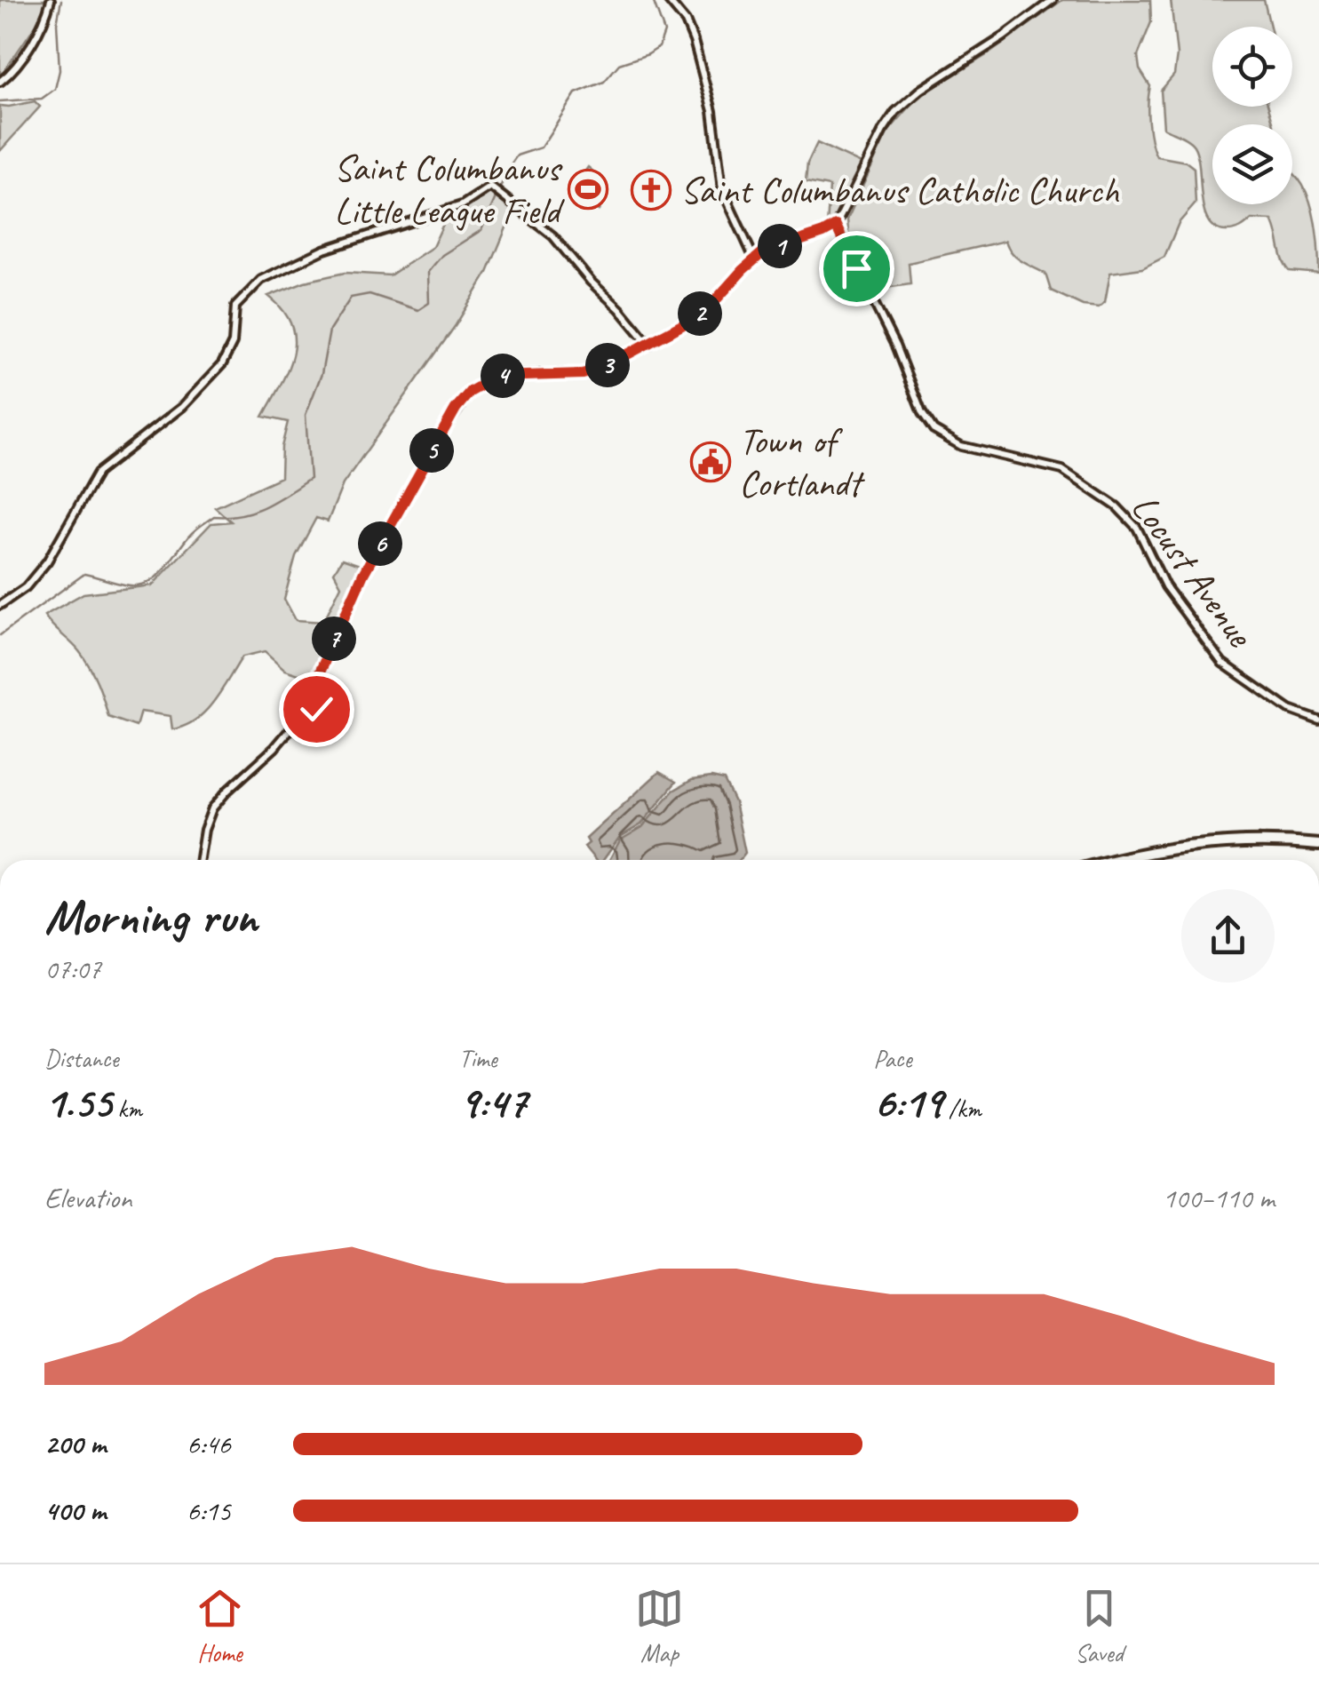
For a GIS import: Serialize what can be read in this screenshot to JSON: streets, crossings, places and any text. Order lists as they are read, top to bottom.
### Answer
{
  "streets": {
    "street": ["Locust Avenue"]
  },
  "places": {
    "sports": ["Saint Columbanus Little League Field"],
    "church": ["Saint Columbanus Catholic Church"],
    "public building": ["Town of Cortlandt"]
  },
  "page": {
    "pins": [
      "1",
      "2",
      "3",
      "4",
      "5",
      "6",
      "7"
    ],
    "heading": ["Morning run", "07:07"],
    "stats": [
      ["Distance", "1.55 km"],
      ["Time", "9:47"],
      ["Pace", "6:19 /km"]
    ],
    "chart": ["Elevation", "100–110 m"],
    "list": [
      {
        "name": "200 m",
        "note": "6:46"
      },
      {
        "name": "400 m",
        "note": "6:15"
      }
    ],
    "tabs": ["Home", "Map", "Saved"]
  }
}
